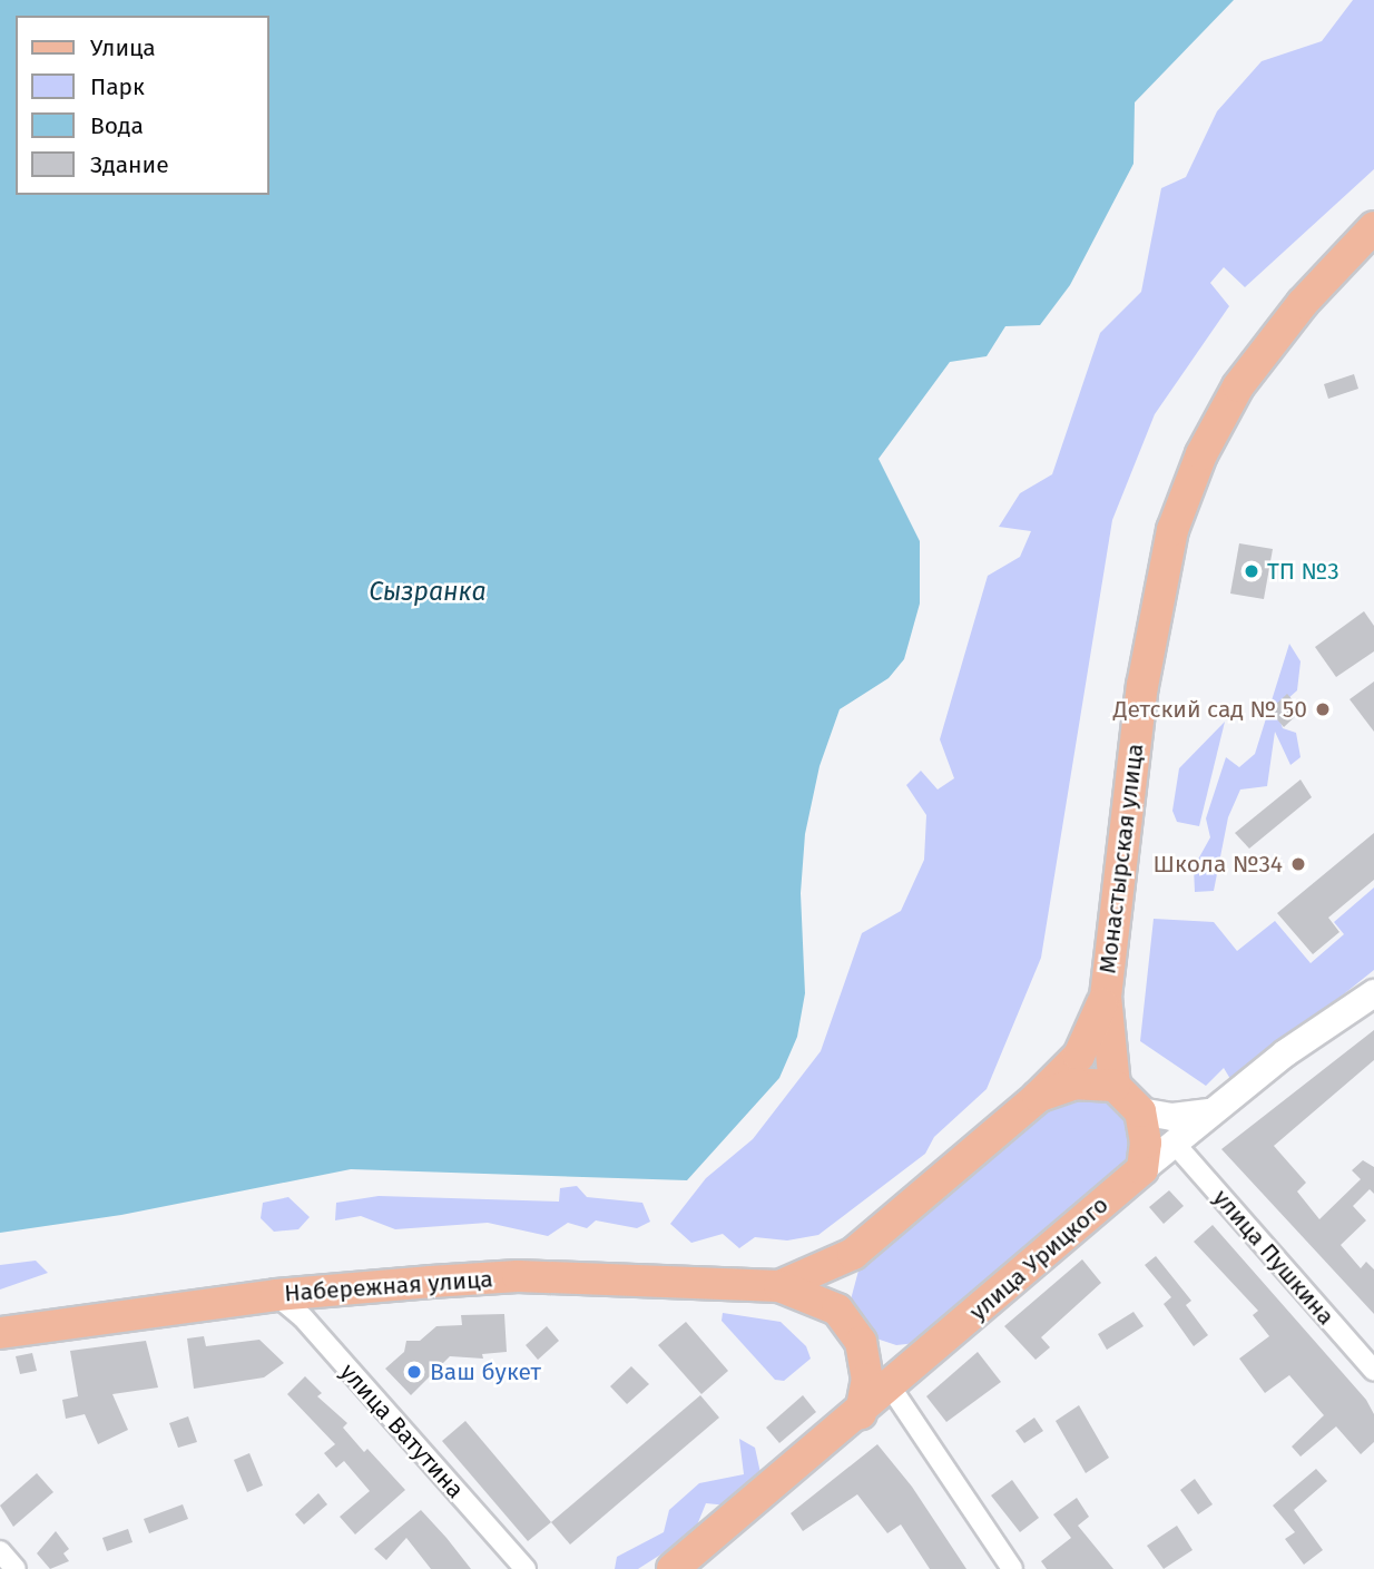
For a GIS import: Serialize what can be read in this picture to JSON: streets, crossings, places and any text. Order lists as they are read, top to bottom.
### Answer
{
  "streets": {
    "main road": ["Монастырская улица", "улица Урицкого", "Набережная улица"],
    "street": ["улица Пушкина", "улица Ватутина"]
  },
  "crossings": [
    ["Набережная улица", "улица Ватутина"]
  ],
  "water": ["Сызранка"],
  "places": [
    "ТП №3",
    "Детский сад № 50",
    "Школа №34",
    "Ваш букет"
  ],
  "legend": [
    "Улица",
    "Парк",
    "Вода",
    "Здание"
  ]
}
